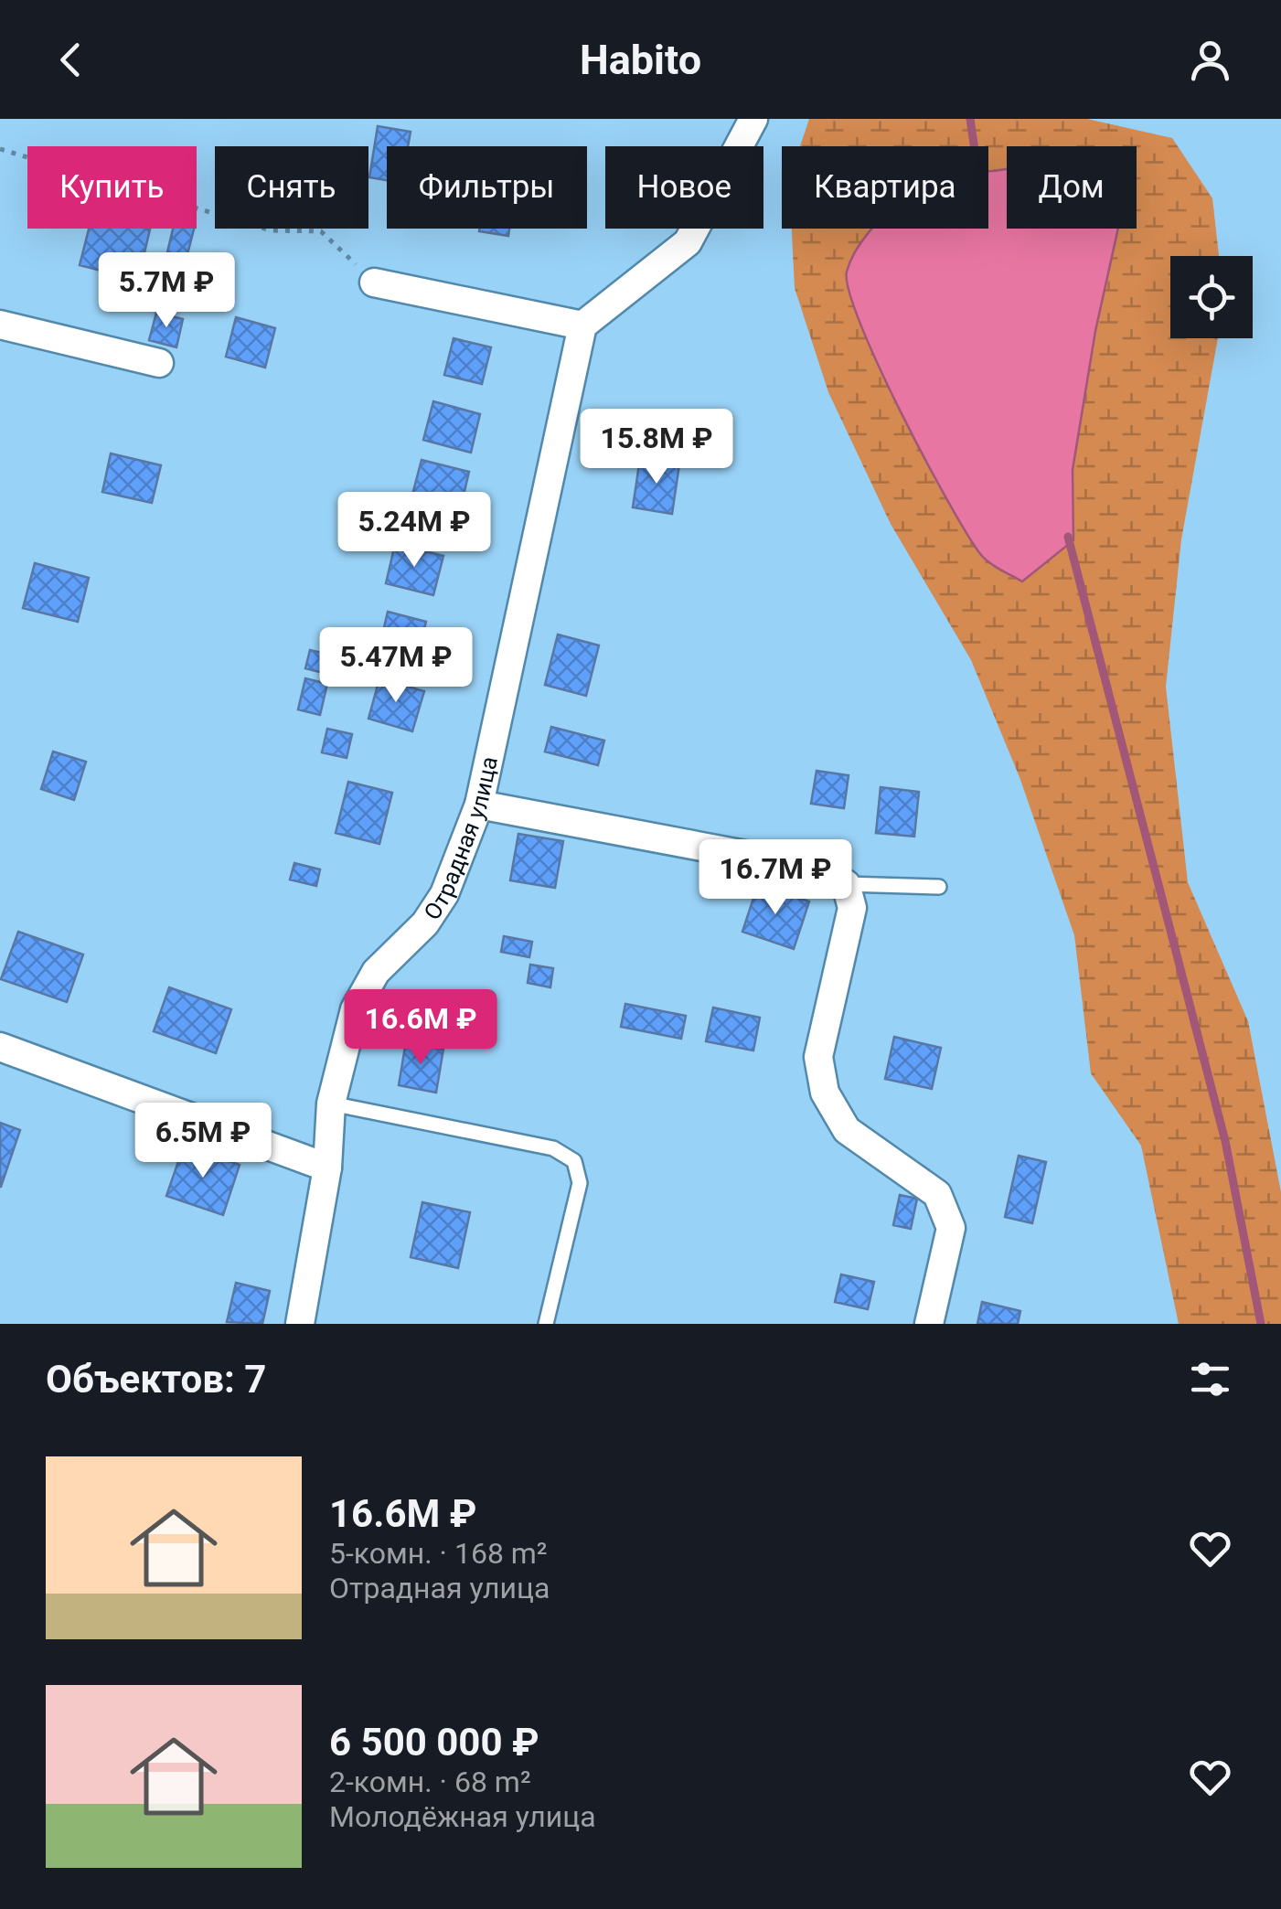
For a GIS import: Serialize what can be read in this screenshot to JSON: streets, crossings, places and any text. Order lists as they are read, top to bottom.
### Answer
{
  "streets": {
    "street": ["Отрадная улица"]
  },
  "page": {
    "header": "Habito",
    "chip": [
      "Купить",
      "Снять",
      "Фильтры",
      "Новое",
      "Квартира",
      "Дом"
    ],
    "price": [
      "5.7M ₽",
      "15.8M ₽",
      "5.24M ₽",
      "5.47M ₽",
      "16.7M ₽",
      "16.6M ₽",
      "6.5M ₽"
    ],
    "heading": "Объектов: 7",
    "list": [
      {
        "name": "16.6M ₽",
        "note": "5-комн. · 168 m² · Отрадная улица"
      },
      {
        "name": "6 500 000 ₽",
        "note": "2-комн. · 68 m² · Молодёжная улица"
      }
    ]
  }
}
